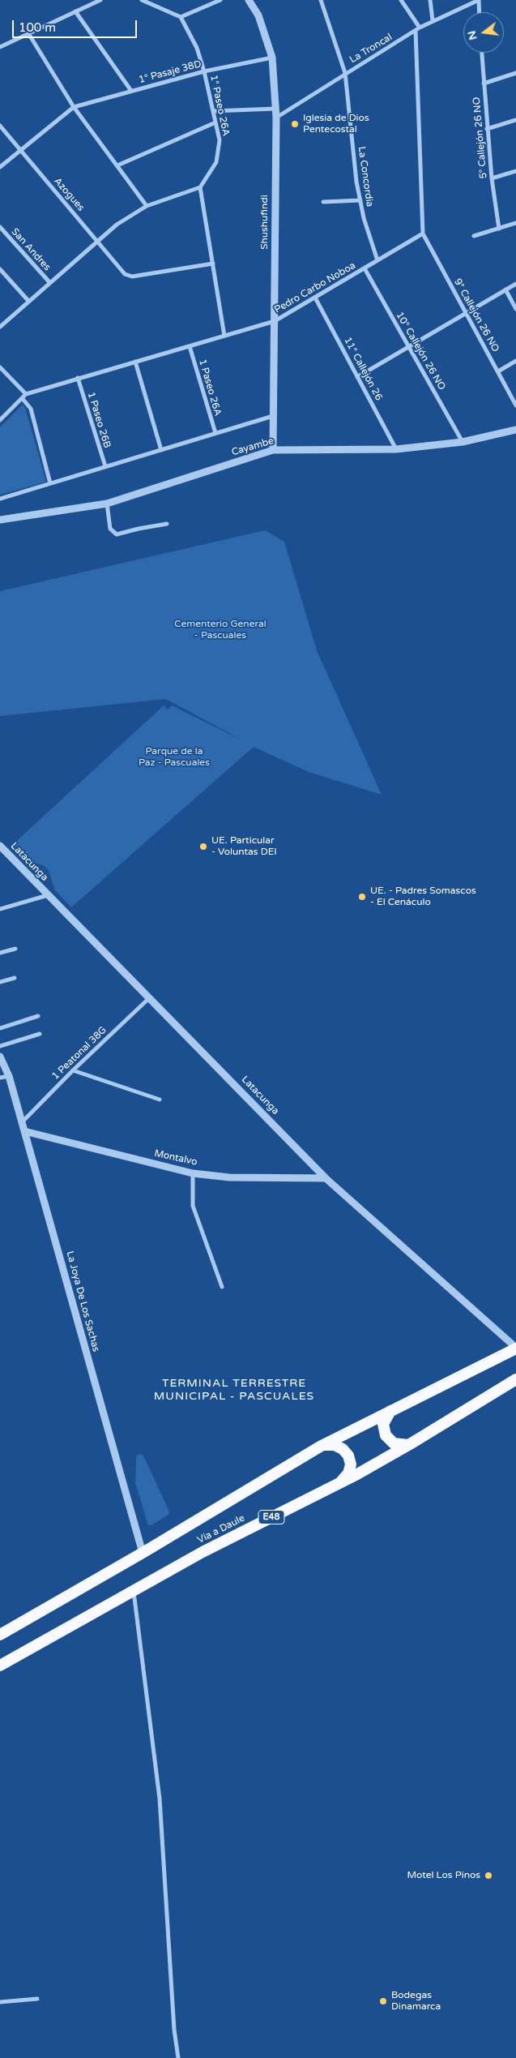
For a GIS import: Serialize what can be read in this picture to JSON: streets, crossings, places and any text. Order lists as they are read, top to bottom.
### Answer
{
  "streets": {
    "highway": ["E48", "Vía a Daule"],
    "street": [
      "La Troncal",
      "1° Pasaje 38D",
      "1° Paseo 26A",
      "5° Callejón 26 NO",
      "La Concordia",
      "Azogues",
      "Shushufindi",
      "San Andres",
      "Pedro Carbo Noboa",
      "9° Callejón 26 NO",
      "10° Callejón 26 NO",
      "11° Callejón 26",
      "1 Paseo 26A",
      "1 Paseo 26B",
      "Cayambe",
      "Latacunga",
      "1 Peatonal 38G",
      "Montalvo",
      "La Joya De Los Sachas"
    ]
  },
  "crossings": [
    ["La Troncal", "La Concordia"],
    ["La Troncal", "Shushufindi"],
    ["1° Pasaje 38D", "1° Paseo 26A"],
    ["1° Pasaje 38D", "Shushufindi"],
    ["La Concordia", "Pedro Carbo Noboa"],
    ["Shushufindi", "Pedro Carbo Noboa"],
    ["Shushufindi", "Cayambe"],
    ["Pedro Carbo Noboa", "9° Callejón 26 NO"],
    ["Pedro Carbo Noboa", "10° Callejón 26 NO"],
    ["Pedro Carbo Noboa", "11° Callejón 26"],
    ["Pedro Carbo Noboa", "1 Paseo 26A"],
    ["Pedro Carbo Noboa", "1 Paseo 26B"],
    ["10° Callejón 26 NO", "Cayambe"],
    ["11° Callejón 26", "Cayambe"],
    ["Latacunga", "1 Peatonal 38G"],
    ["Latacunga", "Montalvo"],
    ["Latacunga", "Vía a Daule"],
    ["1 Peatonal 38G", "La Joya De Los Sachas"],
    ["Montalvo", "La Joya De Los Sachas"],
    ["La Joya De Los Sachas", "Vía a Daule"]
  ],
  "districts": ["TERMINAL TERRESTRE MUNICIPAL - PASCUALES"],
  "parks": ["Cementerio General - Pascuales", "Parque de la Paz - Pascuales"],
  "places": [
    "Iglesia de Dios Pentecostal",
    "UE. Particular - Voluntas DEI",
    "UE. - Padres Somascos - El Cenáculo",
    "Motel Los Pinos",
    "Bodegas Dinamarca"
  ],
  "scale_bar": "100 m",
  "north": "left"
}
